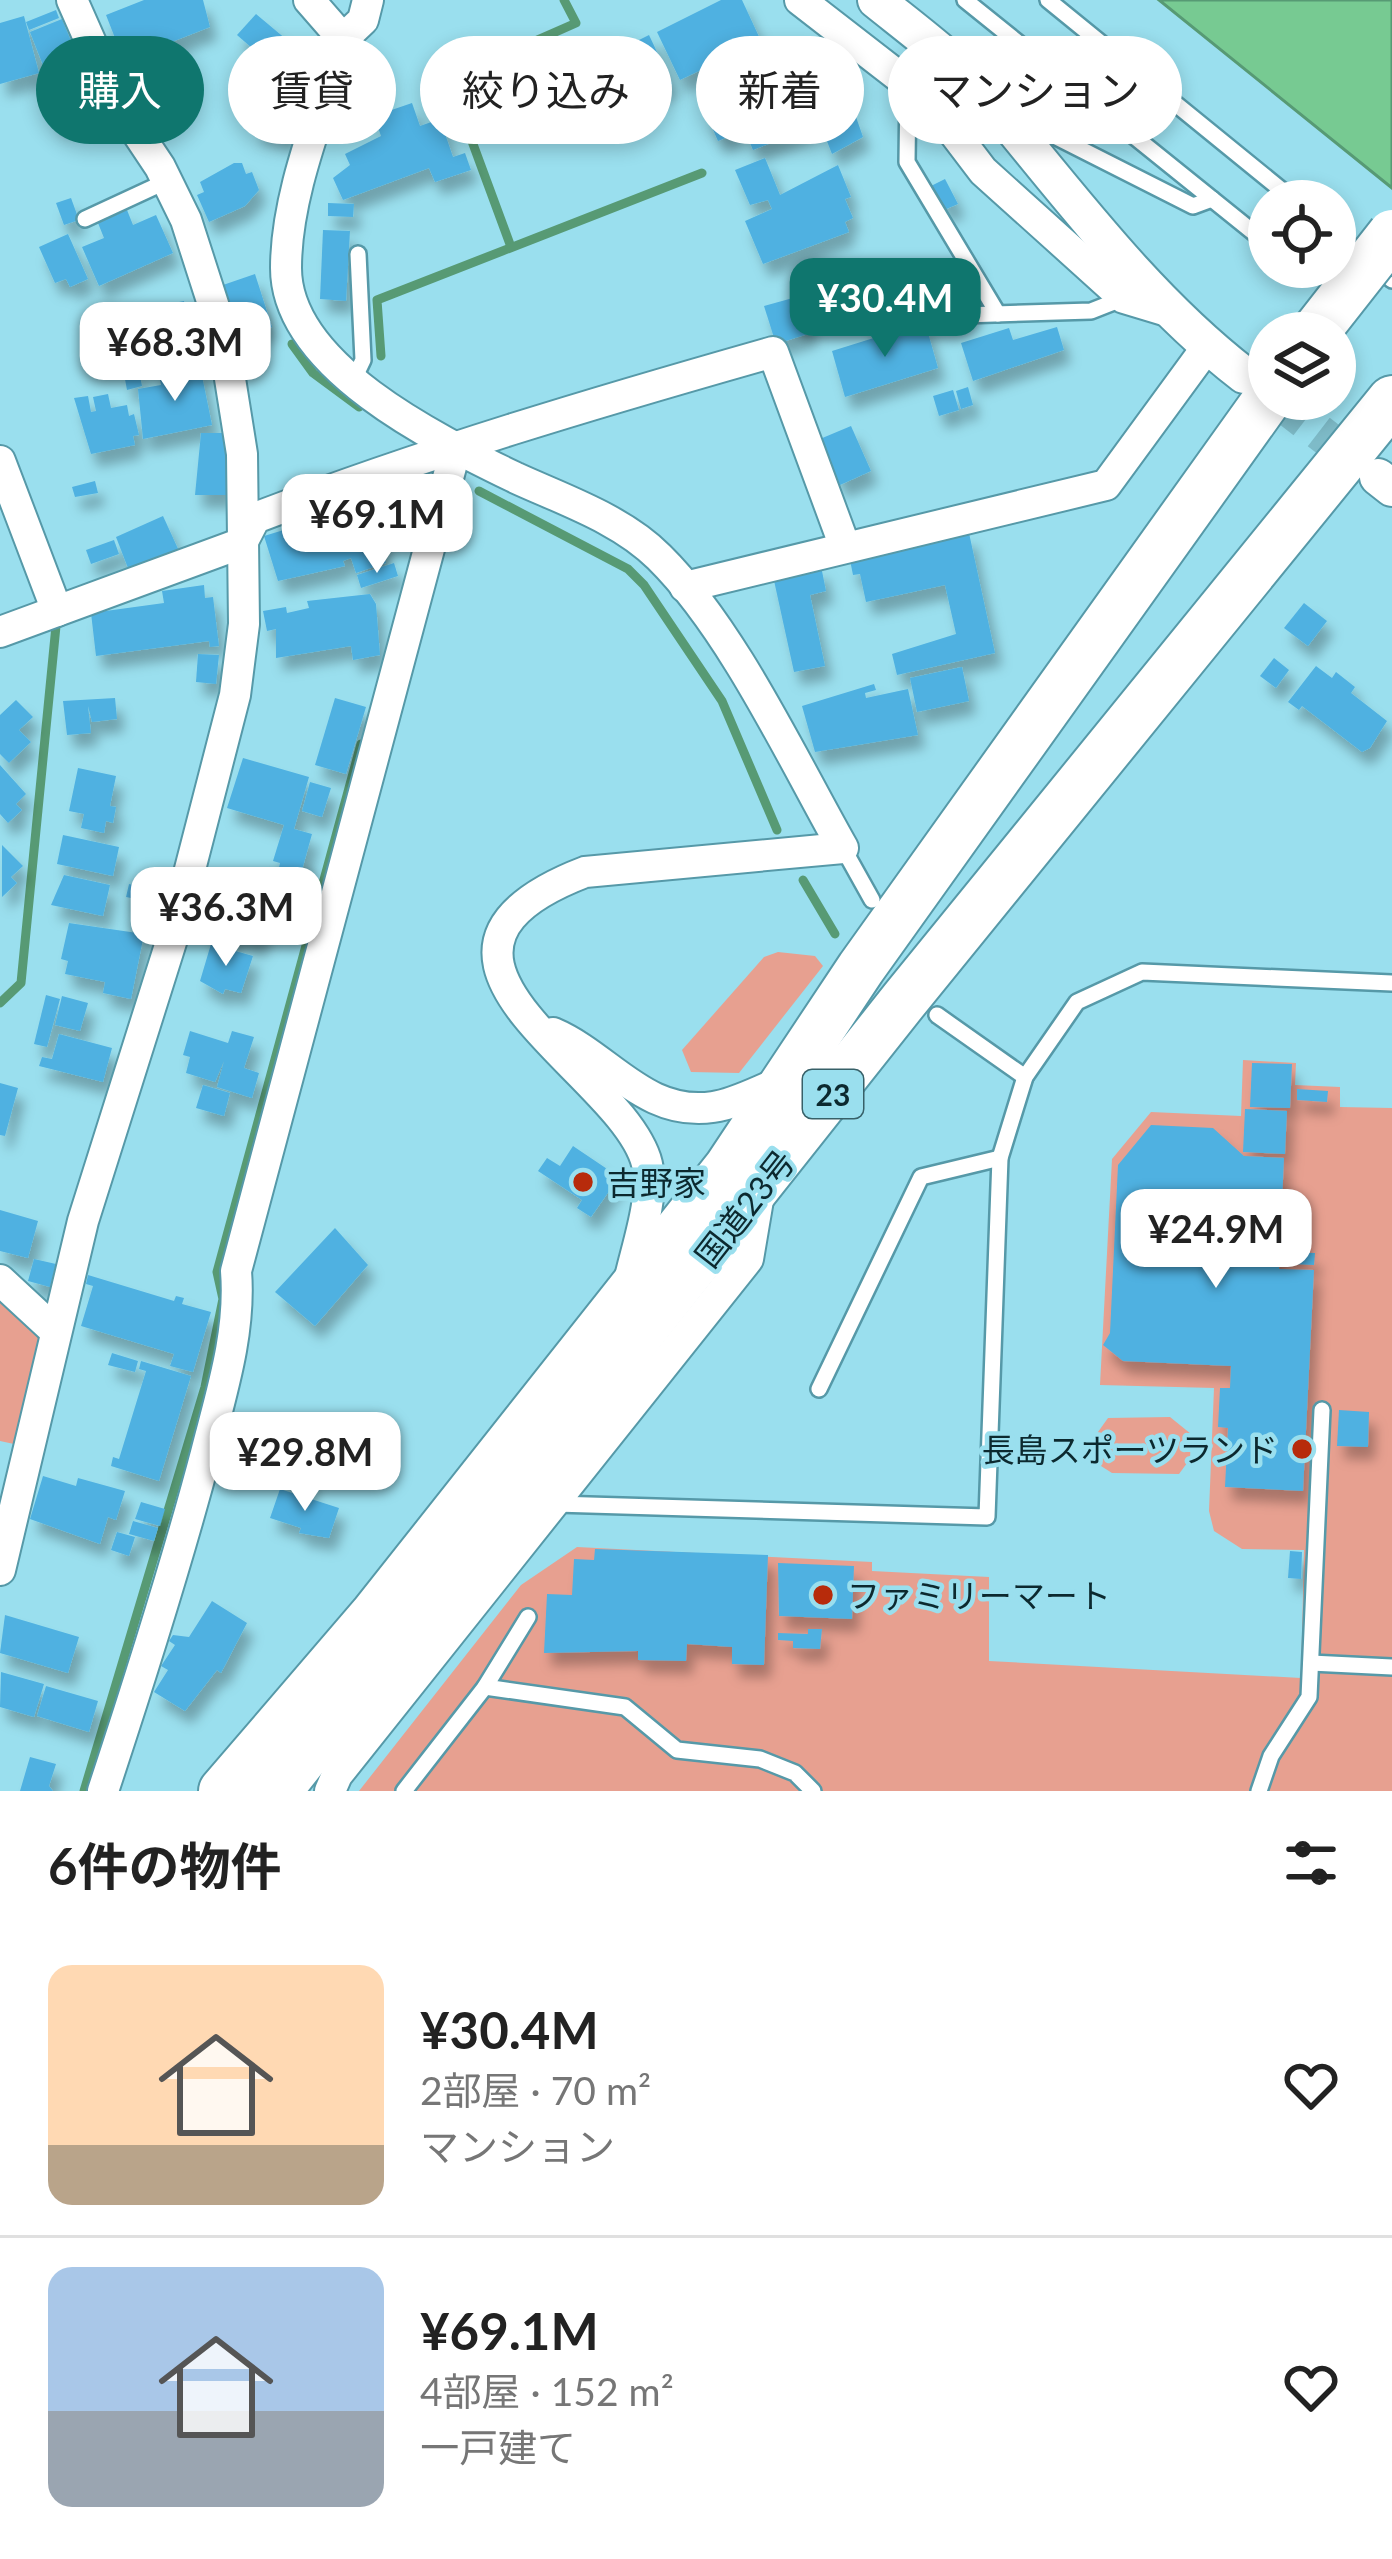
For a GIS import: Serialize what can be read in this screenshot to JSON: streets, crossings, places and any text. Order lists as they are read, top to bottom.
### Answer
{
  "streets": {
    "highway": ["23", "国道23号"]
  },
  "places": ["吉野家", "長島スポーツランド", "ファミリーマート"],
  "page": {
    "chip": [
      "購入",
      "賃貸",
      "絞り込み",
      "新着",
      "マンション"
    ],
    "price": [
      "¥30.4M",
      "¥68.3M",
      "¥69.1M",
      "¥36.3M",
      "¥24.9M",
      "¥29.8M"
    ],
    "heading": "6件の物件",
    "list": [
      {
        "name": "¥30.4M",
        "note": "2部屋 · 70 m² · マンション"
      },
      {
        "name": "¥69.1M",
        "note": "4部屋 · 152 m² · 一戸建て"
      }
    ]
  }
}
